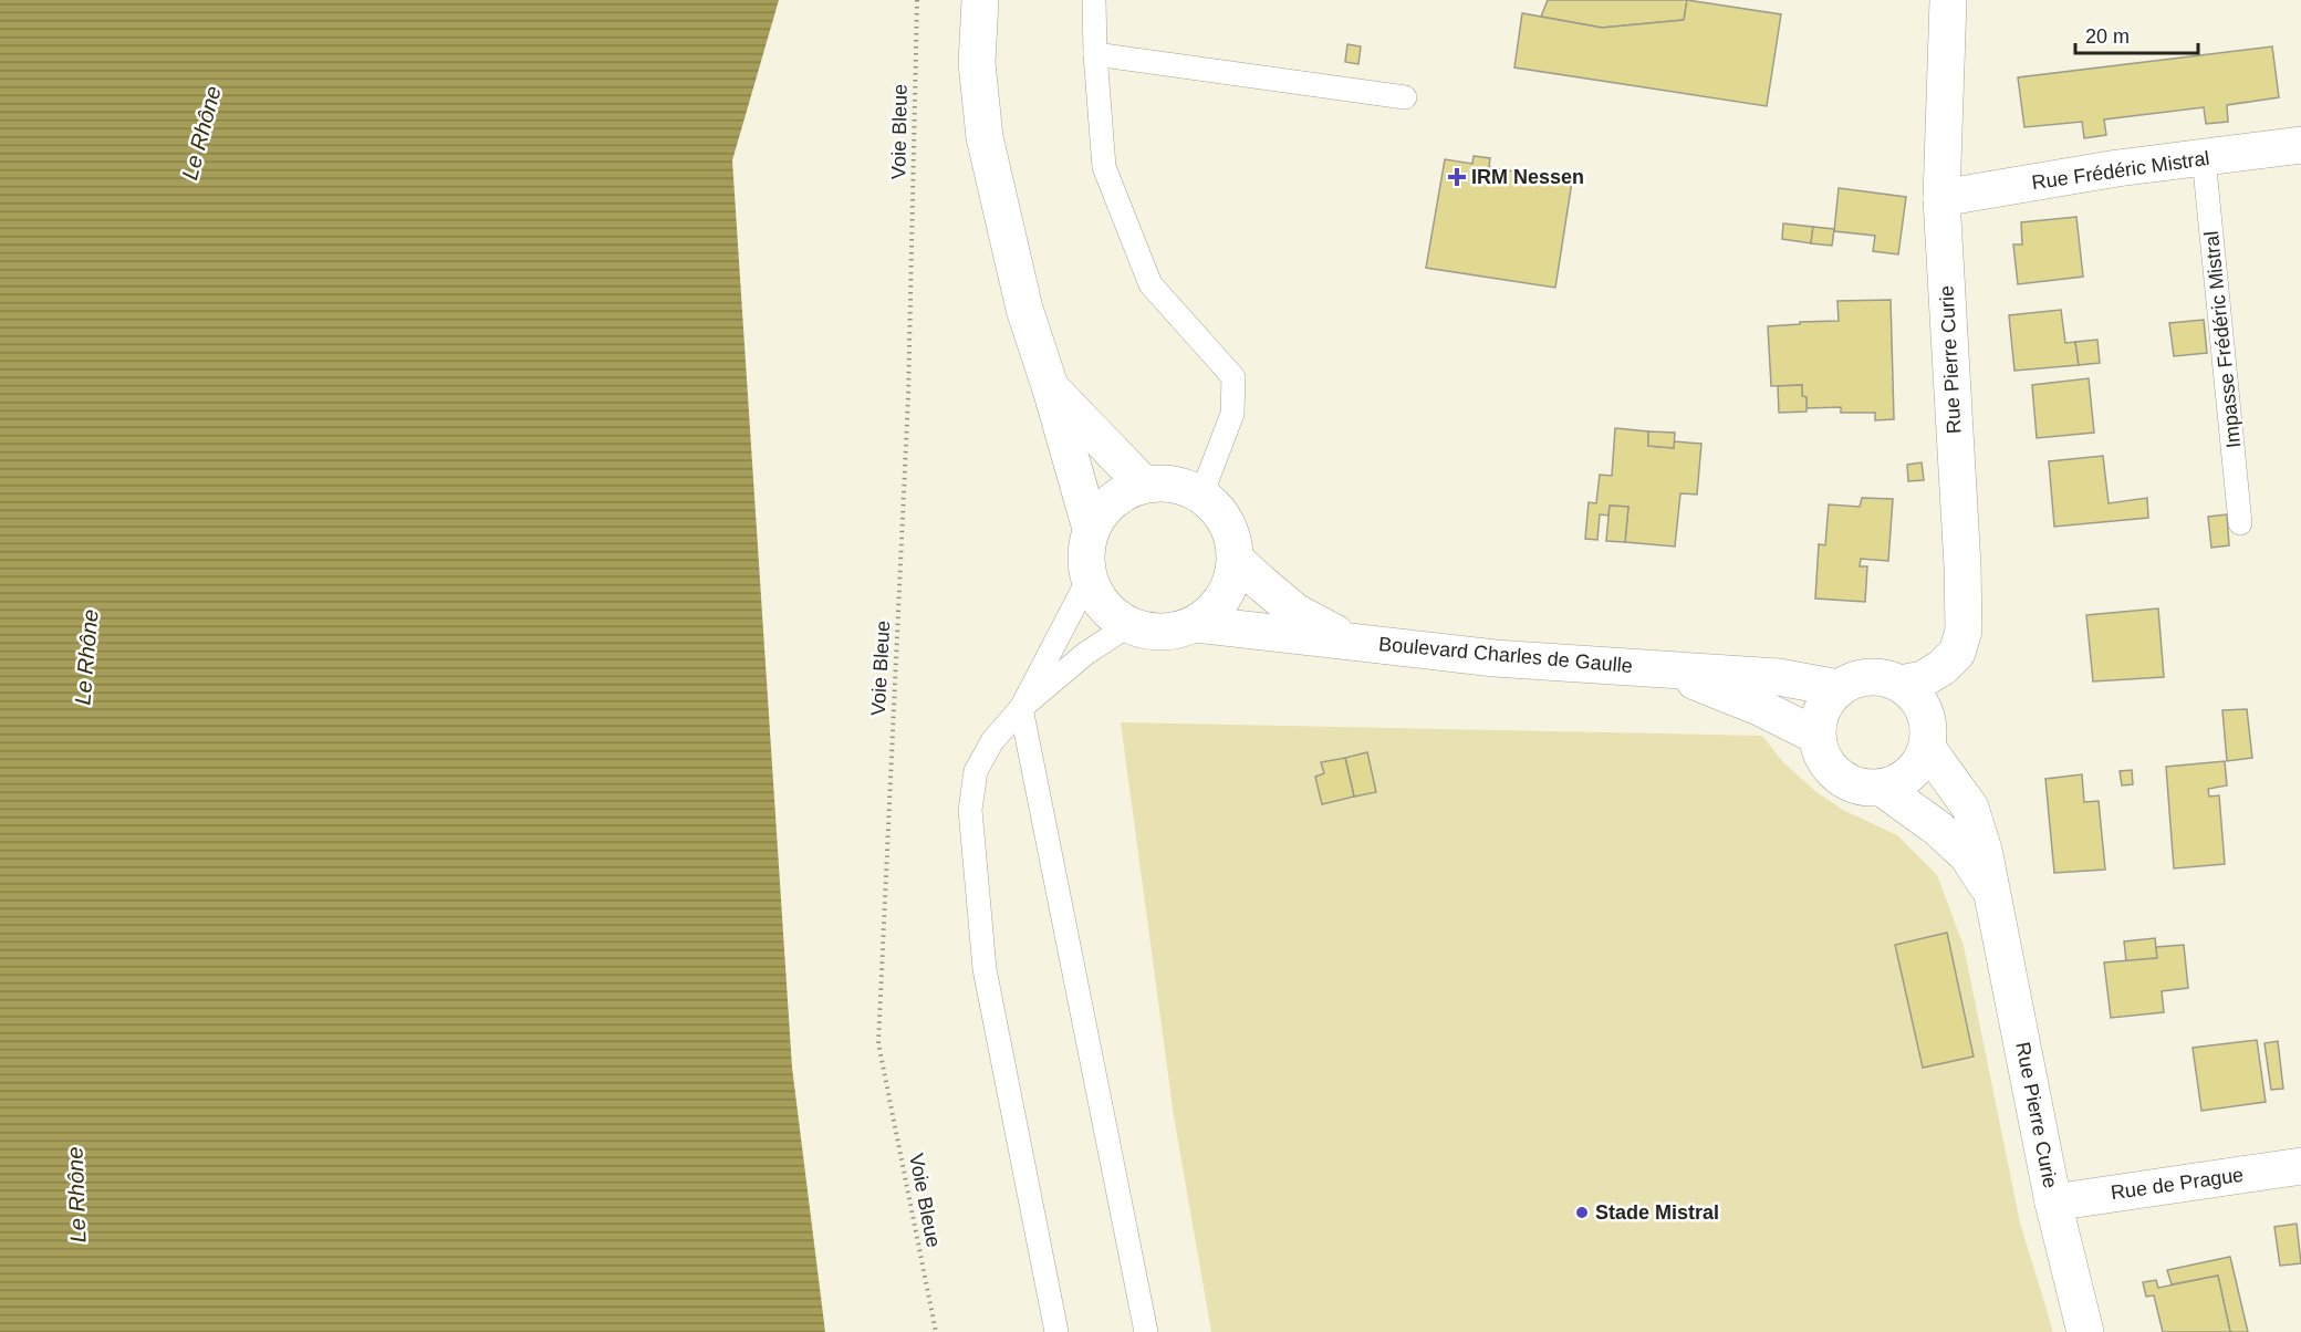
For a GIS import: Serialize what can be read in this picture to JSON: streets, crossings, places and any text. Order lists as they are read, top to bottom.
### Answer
{
  "streets": {
    "street": [
      "Rue Frédéric Mistral",
      "Rue Pierre Curie",
      "Boulevard Charles de Gaulle",
      "Rue de Prague"
    ],
    "lane": ["Impasse Frédéric Mistral"],
    "path": ["Voie Bleue"]
  },
  "crossings": [
    ["Rue Frédéric Mistral", "Impasse Frédéric Mistral"],
    ["Rue Frédéric Mistral", "Rue Pierre Curie"],
    ["Rue Pierre Curie", "Boulevard Charles de Gaulle"],
    ["Rue Pierre Curie", "Rue de Prague"]
  ],
  "water": ["Le Rhône"],
  "places": {
    "health": ["IRM Nessen"],
    "other": ["Stade Mistral"]
  },
  "scale_bar": "20 m"
}
